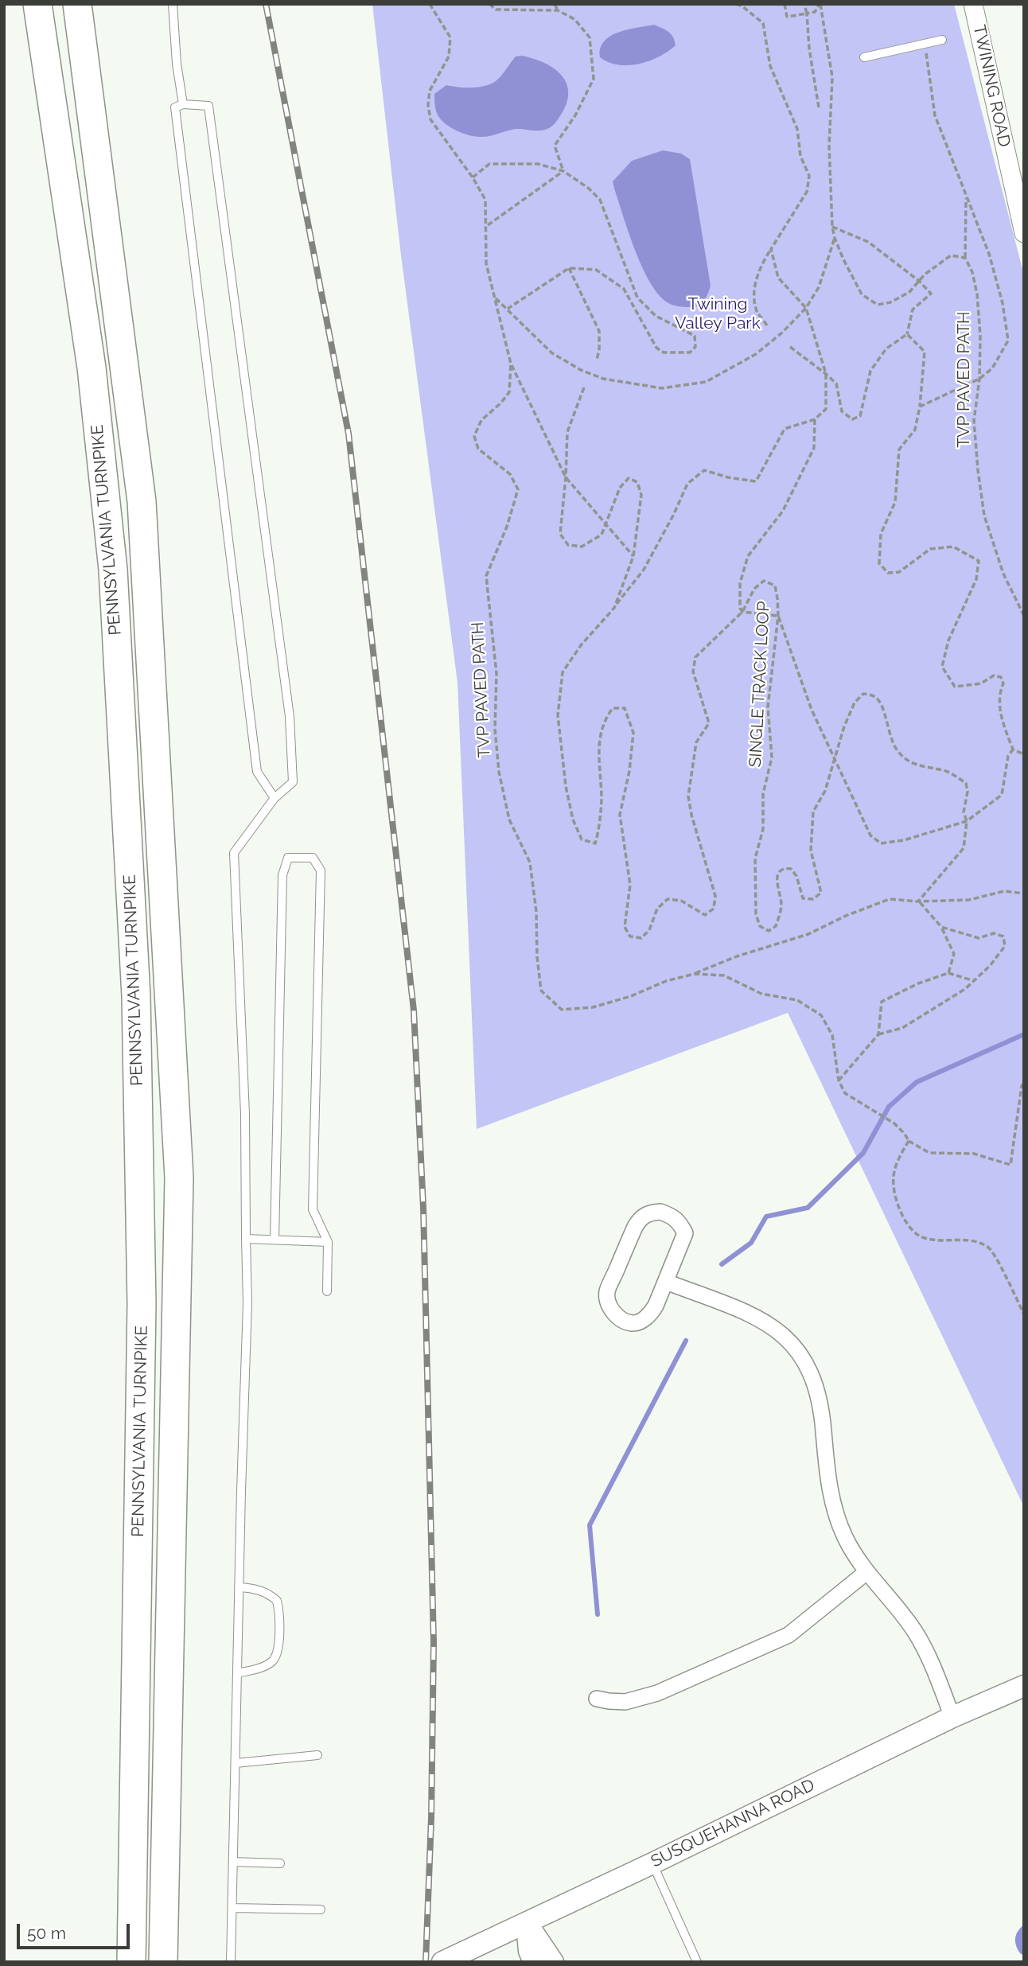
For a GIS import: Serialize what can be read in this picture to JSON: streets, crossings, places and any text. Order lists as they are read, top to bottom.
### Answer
{
  "streets": {
    "highway": ["PENNSYLVANIA TURNPIKE"],
    "main road": ["SUSQUEHANNA ROAD"],
    "street": ["TWINING ROAD"],
    "path": ["TVP PAVED PATH", "SINGLE TRACK LOOP"]
  },
  "parks": ["Twining Valley Park"],
  "scale_bar": "50 m"
}
